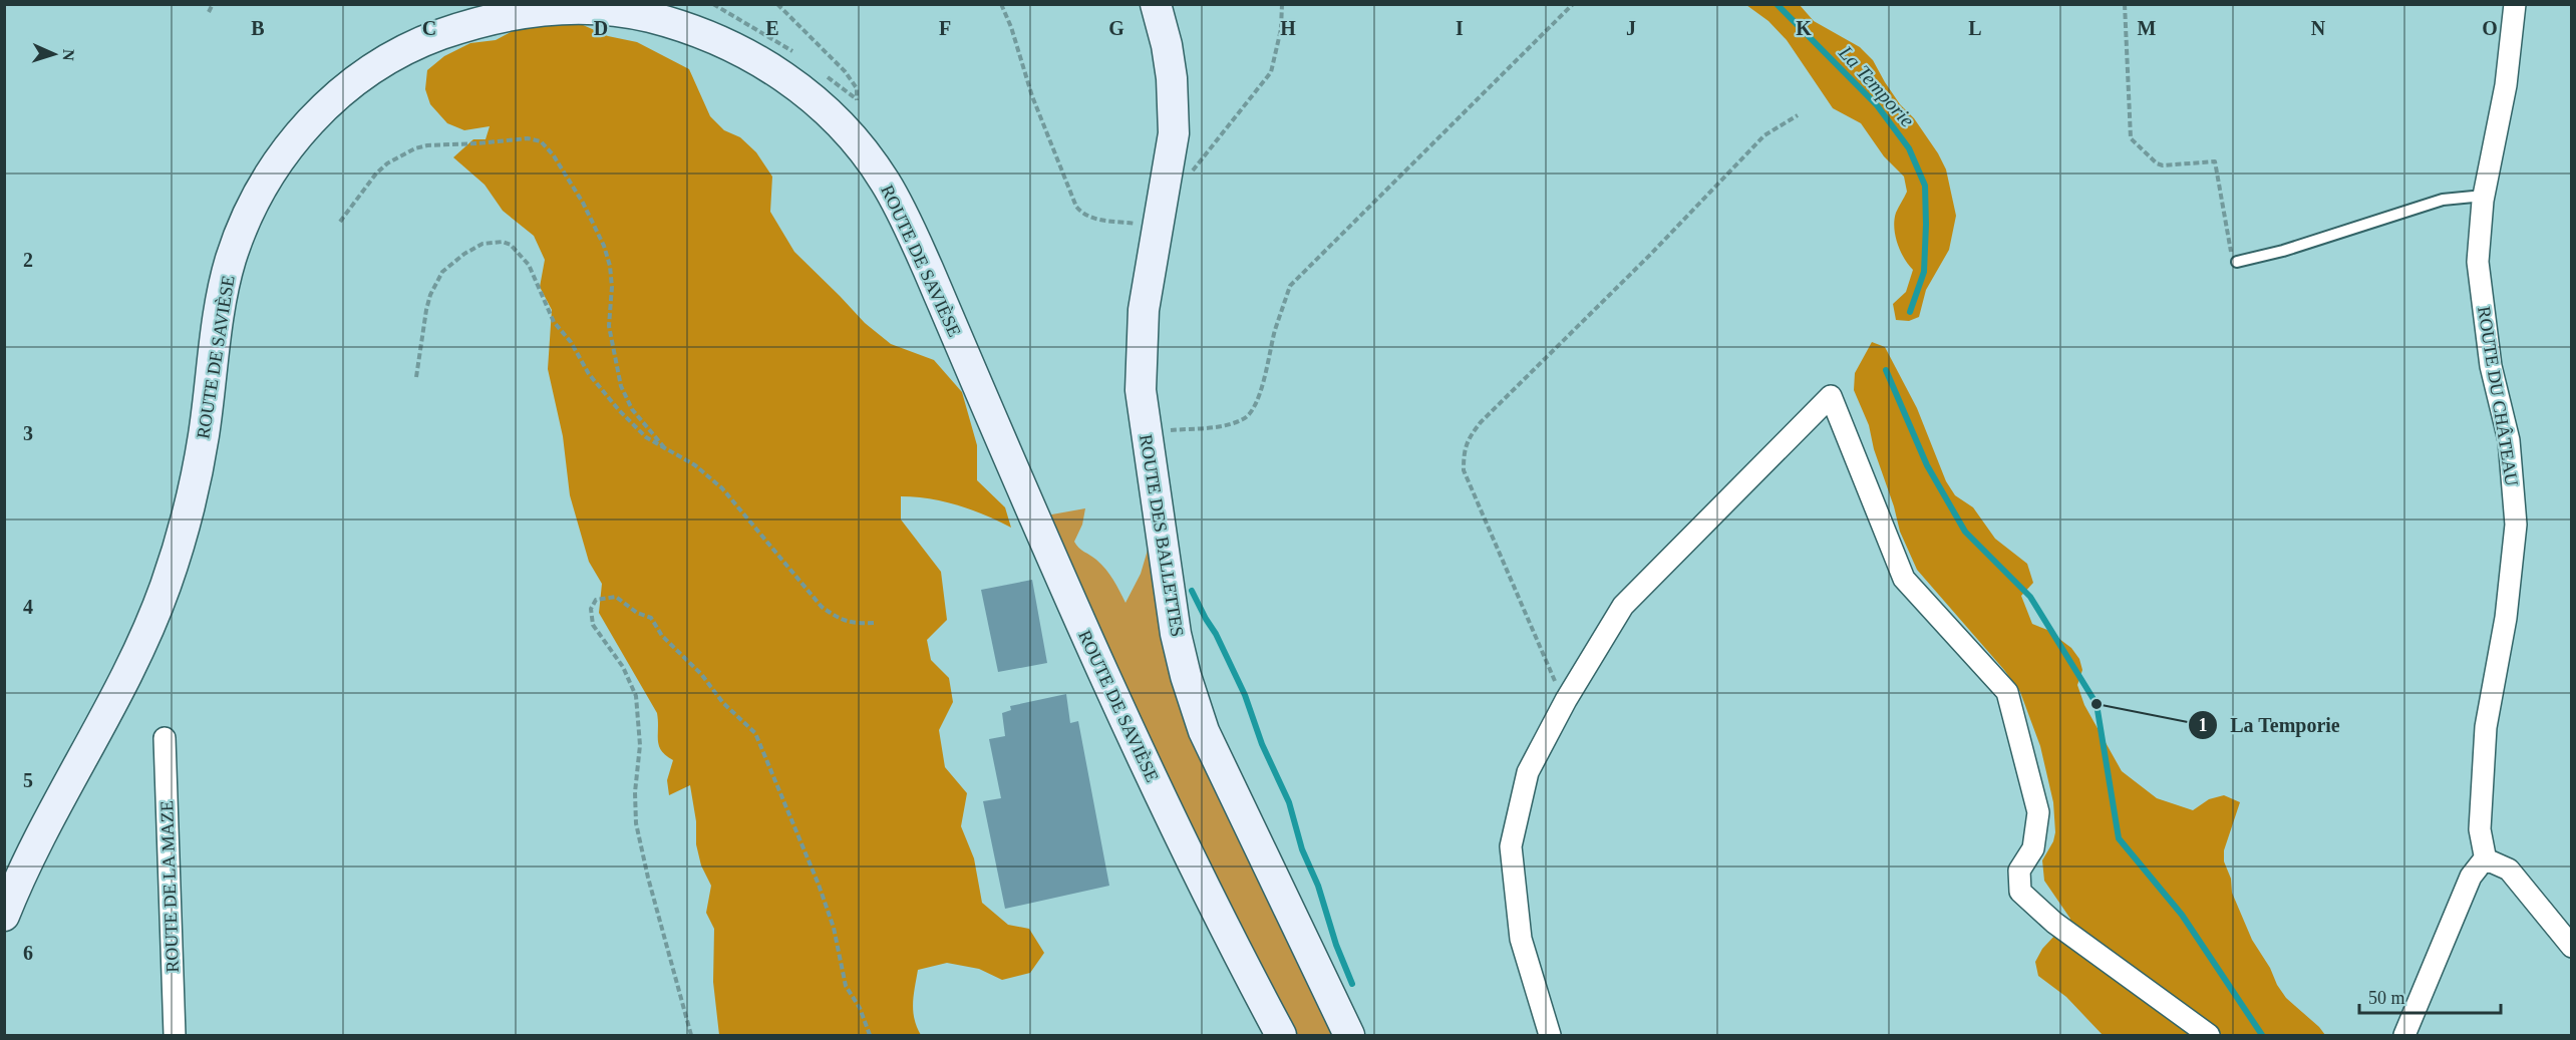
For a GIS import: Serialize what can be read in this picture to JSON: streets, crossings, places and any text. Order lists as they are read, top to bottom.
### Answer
{
  "streets": {
    "street": [
      "ROUTE DE SAVIÈSE",
      "ROUTE DU CHÂTEAU",
      "ROUTE DES BALLETTES",
      "ROUTE DE LA MAZE"
    ]
  },
  "water": ["La Temporie"],
  "places": ["La Temporie"],
  "scale_bar": "50 m",
  "north": "right",
  "grid": {
    "columns": [
      "B",
      "C",
      "D",
      "E",
      "F",
      "G",
      "H",
      "I",
      "J",
      "K",
      "L",
      "M",
      "N",
      "O"
    ],
    "rows": [
      "2",
      "3",
      "4",
      "5",
      "6"
    ]
  }
}
